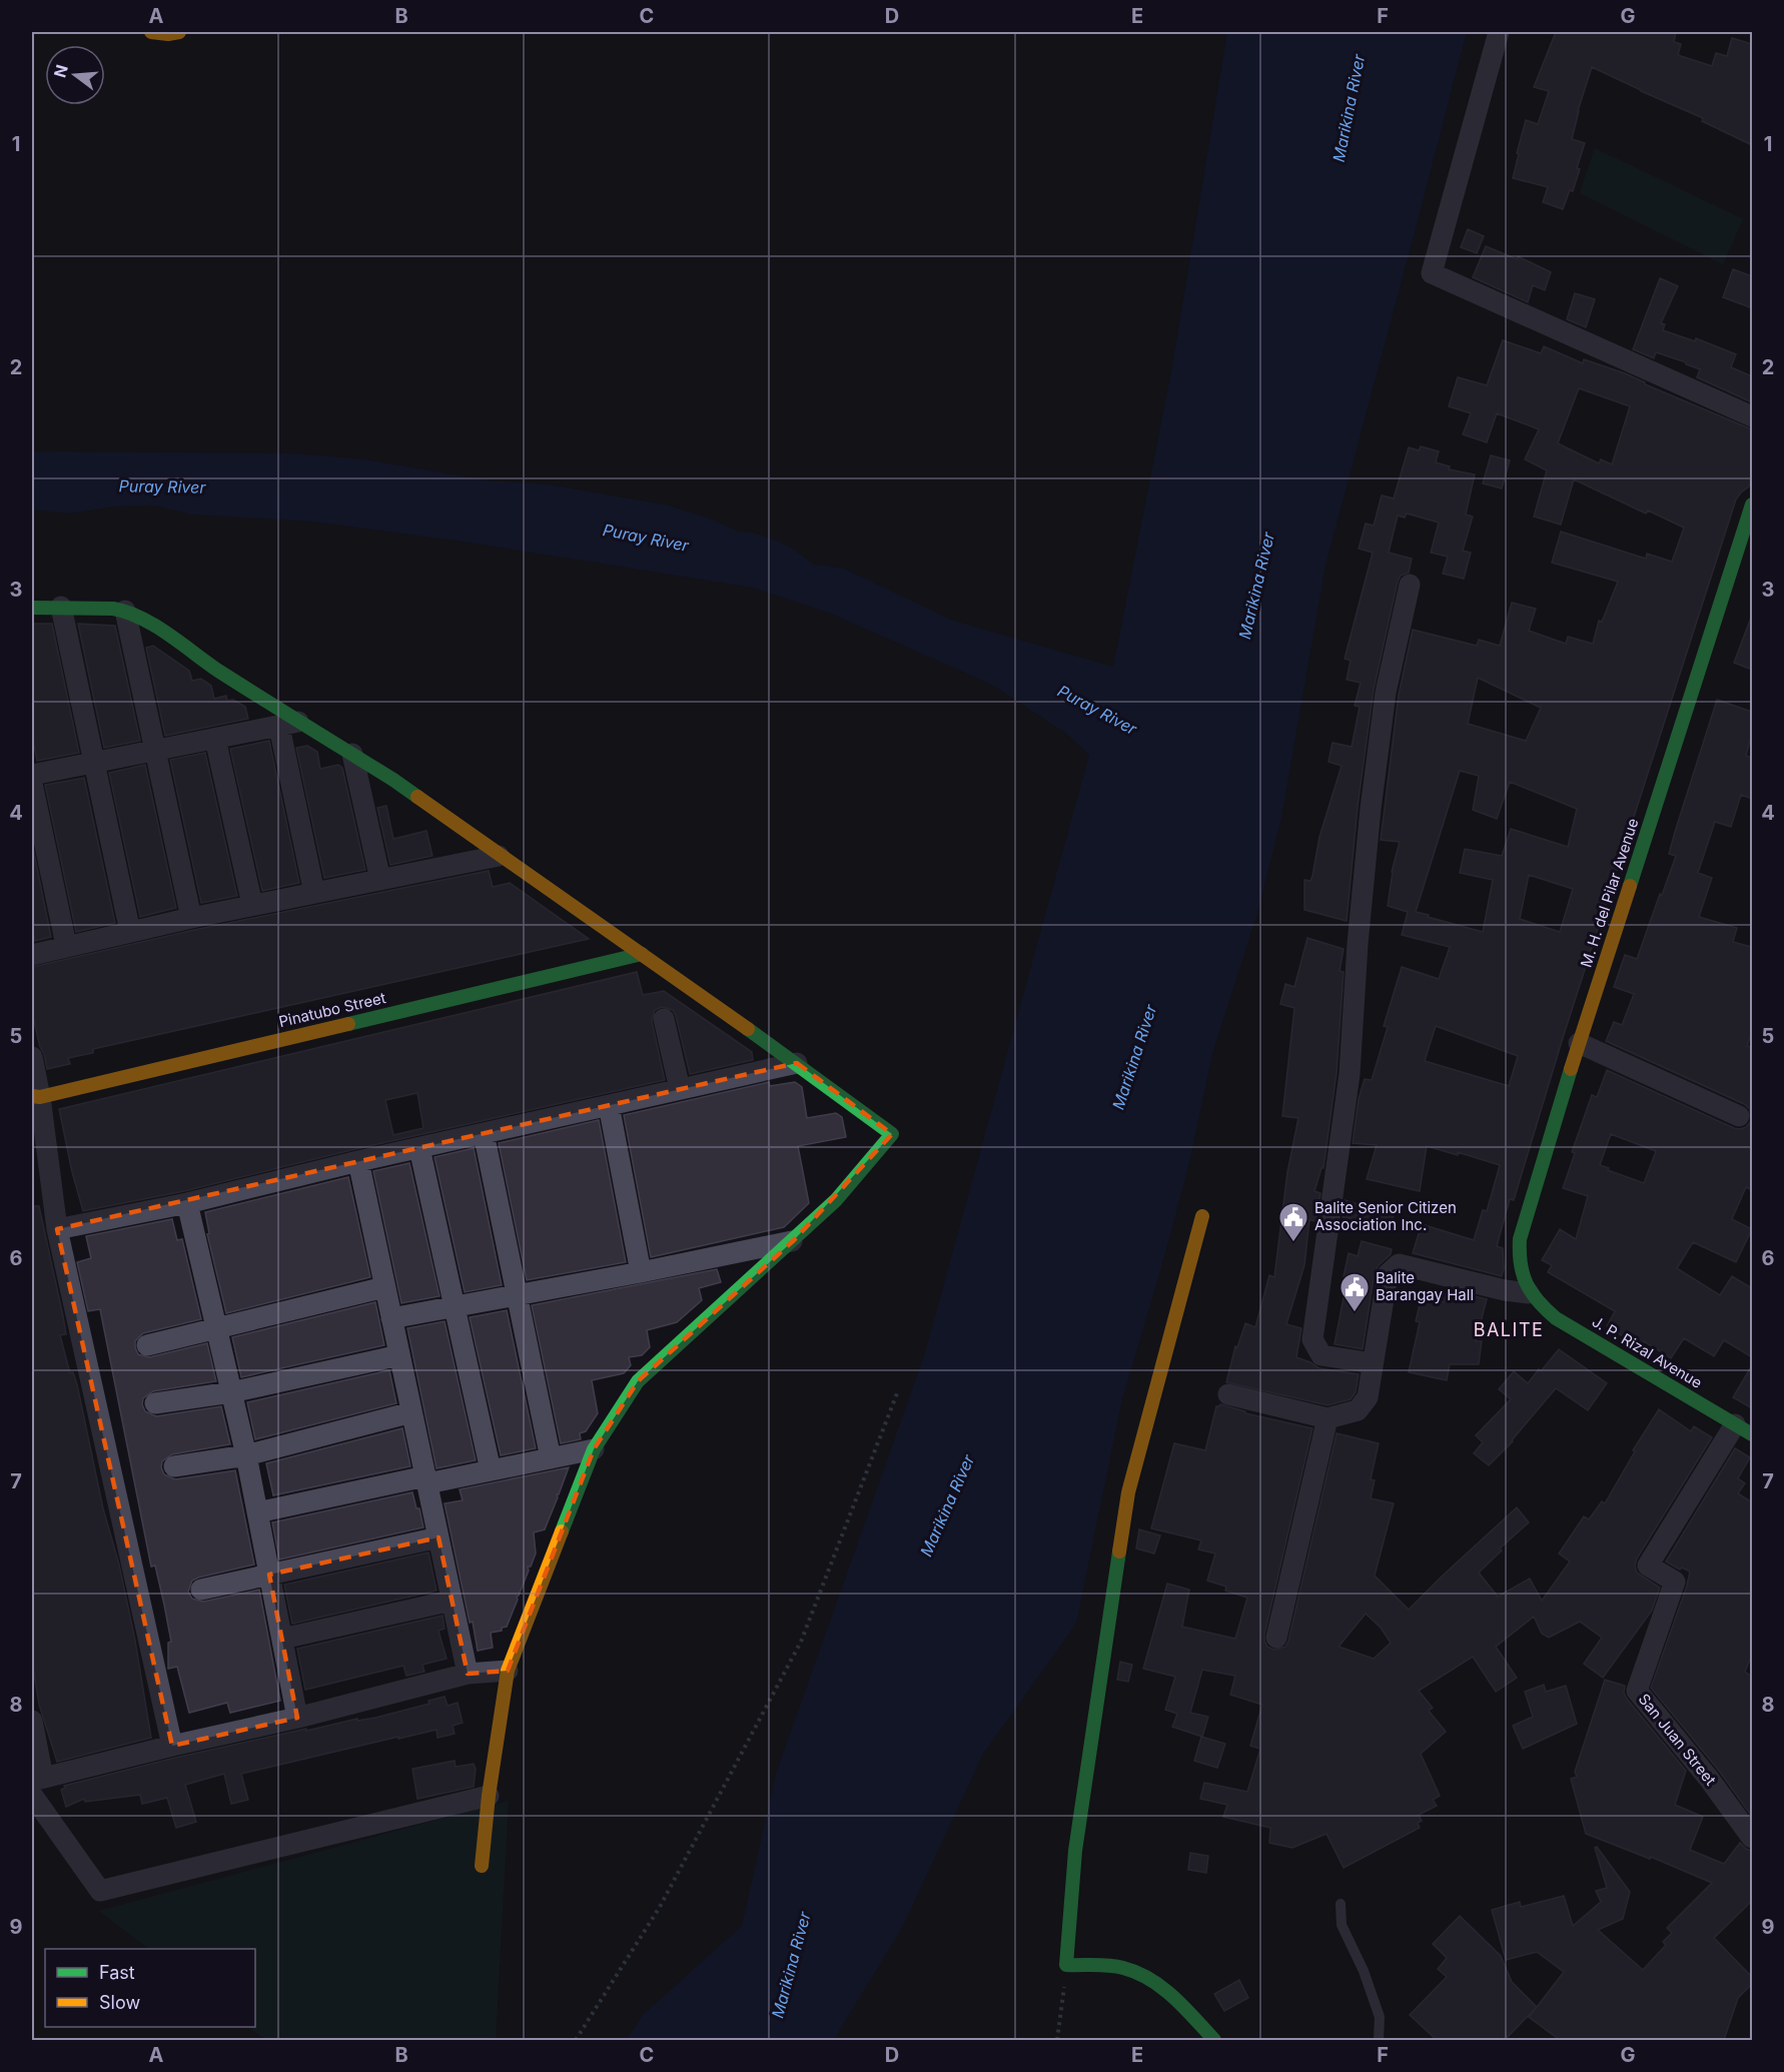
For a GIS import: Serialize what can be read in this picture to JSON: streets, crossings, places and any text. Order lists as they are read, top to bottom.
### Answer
{
  "streets": {
    "street": [
      "M. H. del Pilar Avenue",
      "Pinatubo Street",
      "J. P. Rizal Avenue",
      "San Juan Street"
    ]
  },
  "crossings": [
    ["M. H. del Pilar Avenue", "J. P. Rizal Avenue"],
    ["J. P. Rizal Avenue", "San Juan Street"]
  ],
  "districts": ["BALITE"],
  "water": ["Marikina River", "Puray River"],
  "places": {
    "public building": ["Balite Senior Citizen Association Inc.", "Balite Barangay Hall"]
  },
  "legend": ["Fast", "Slow"],
  "north": "left",
  "grid": {
    "columns": [
      "A",
      "B",
      "C",
      "D",
      "E",
      "F",
      "G"
    ],
    "rows": [
      "1",
      "2",
      "3",
      "4",
      "5",
      "6",
      "7",
      "8",
      "9"
    ]
  }
}
